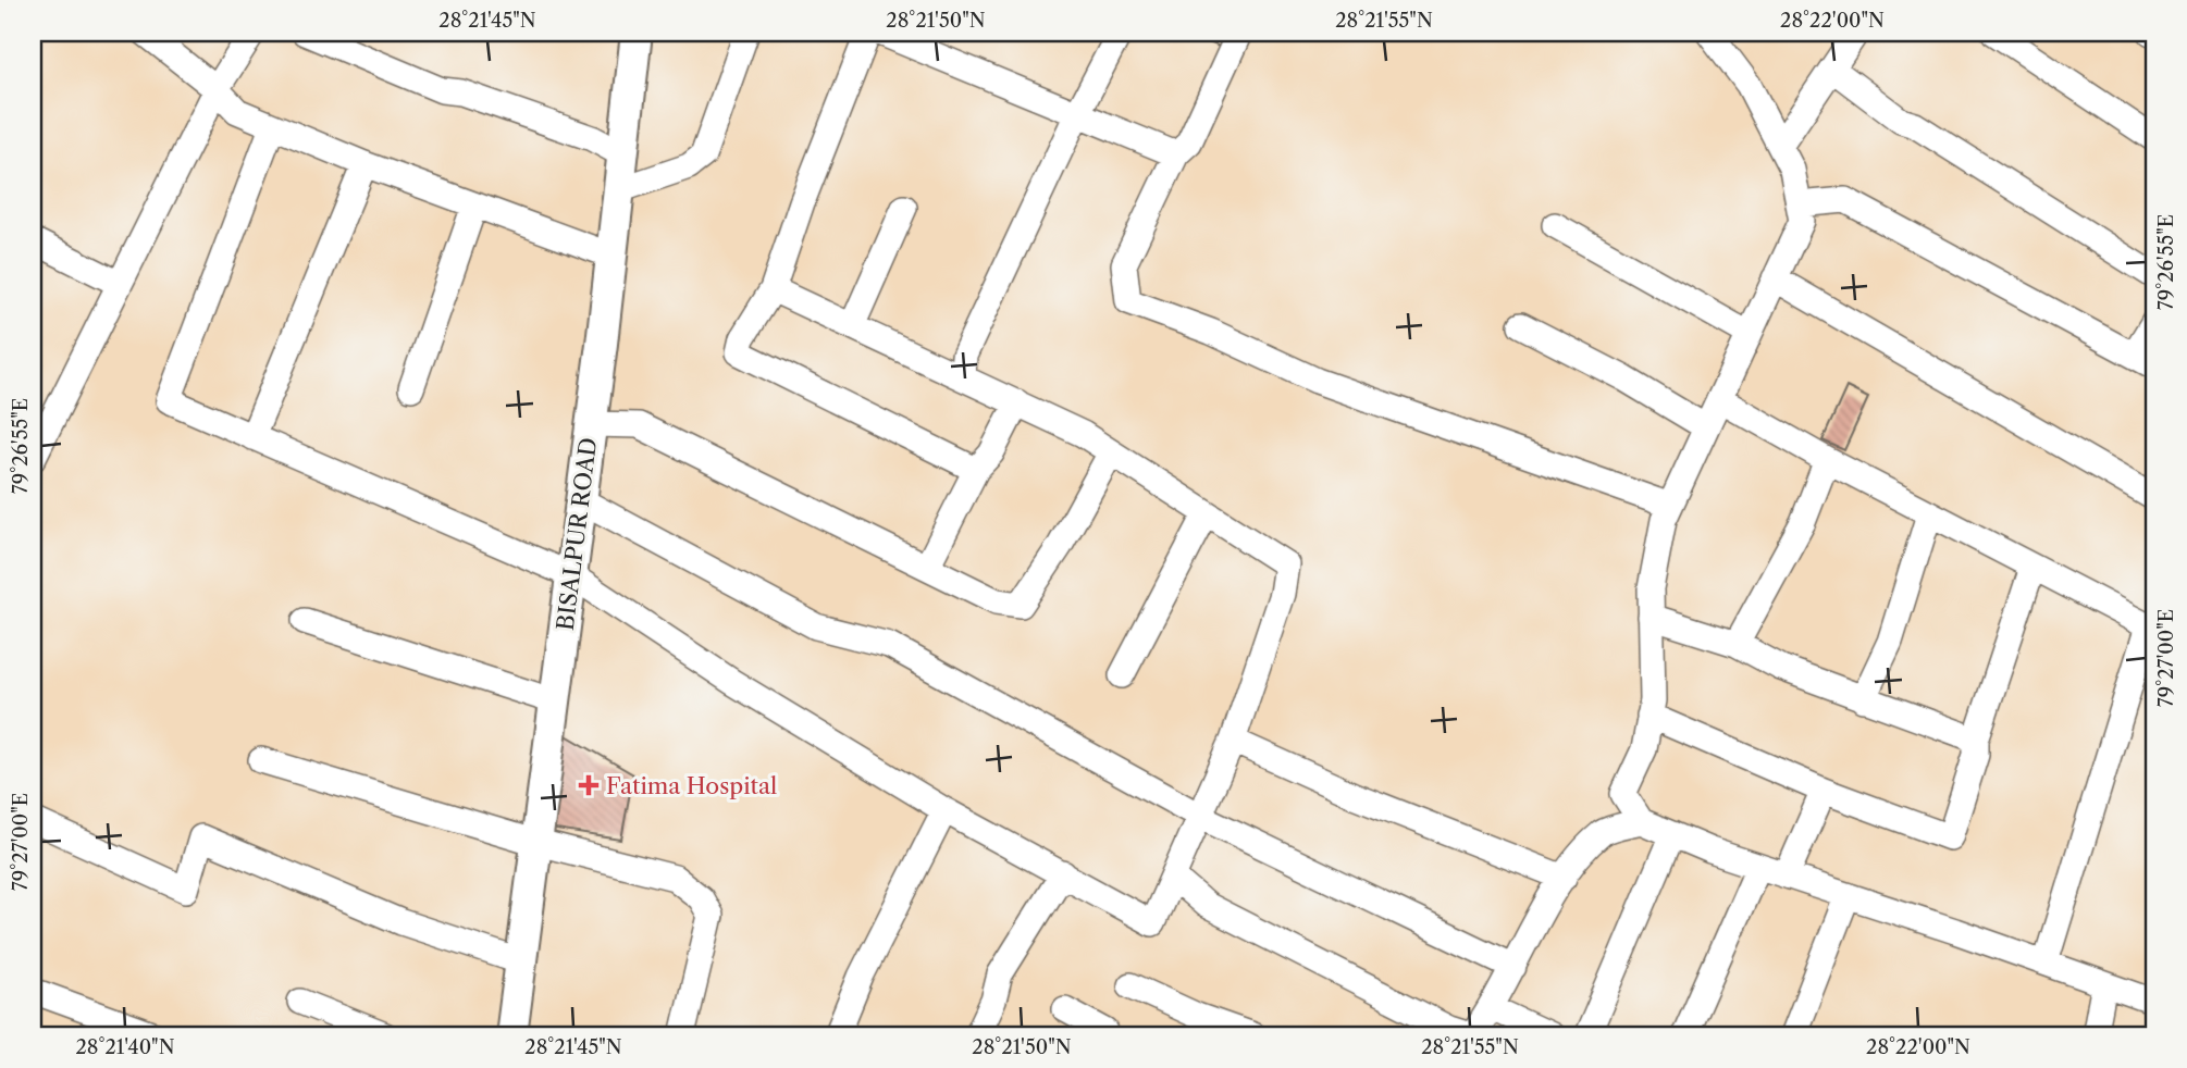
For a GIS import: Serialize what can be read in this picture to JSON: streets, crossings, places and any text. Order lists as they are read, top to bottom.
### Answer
{
  "streets": {
    "main road": ["BISALPUR ROAD"]
  },
  "places": {
    "health": ["Fatima Hospital"]
  },
  "coordinates": [
    "28°21'45\"N",
    "28°21'50\"N",
    "28°21'55\"N",
    "28°22'00\"N",
    "79°26'55\"E",
    "79°27'00\"E",
    "28°21'40\"N"
  ]
}
